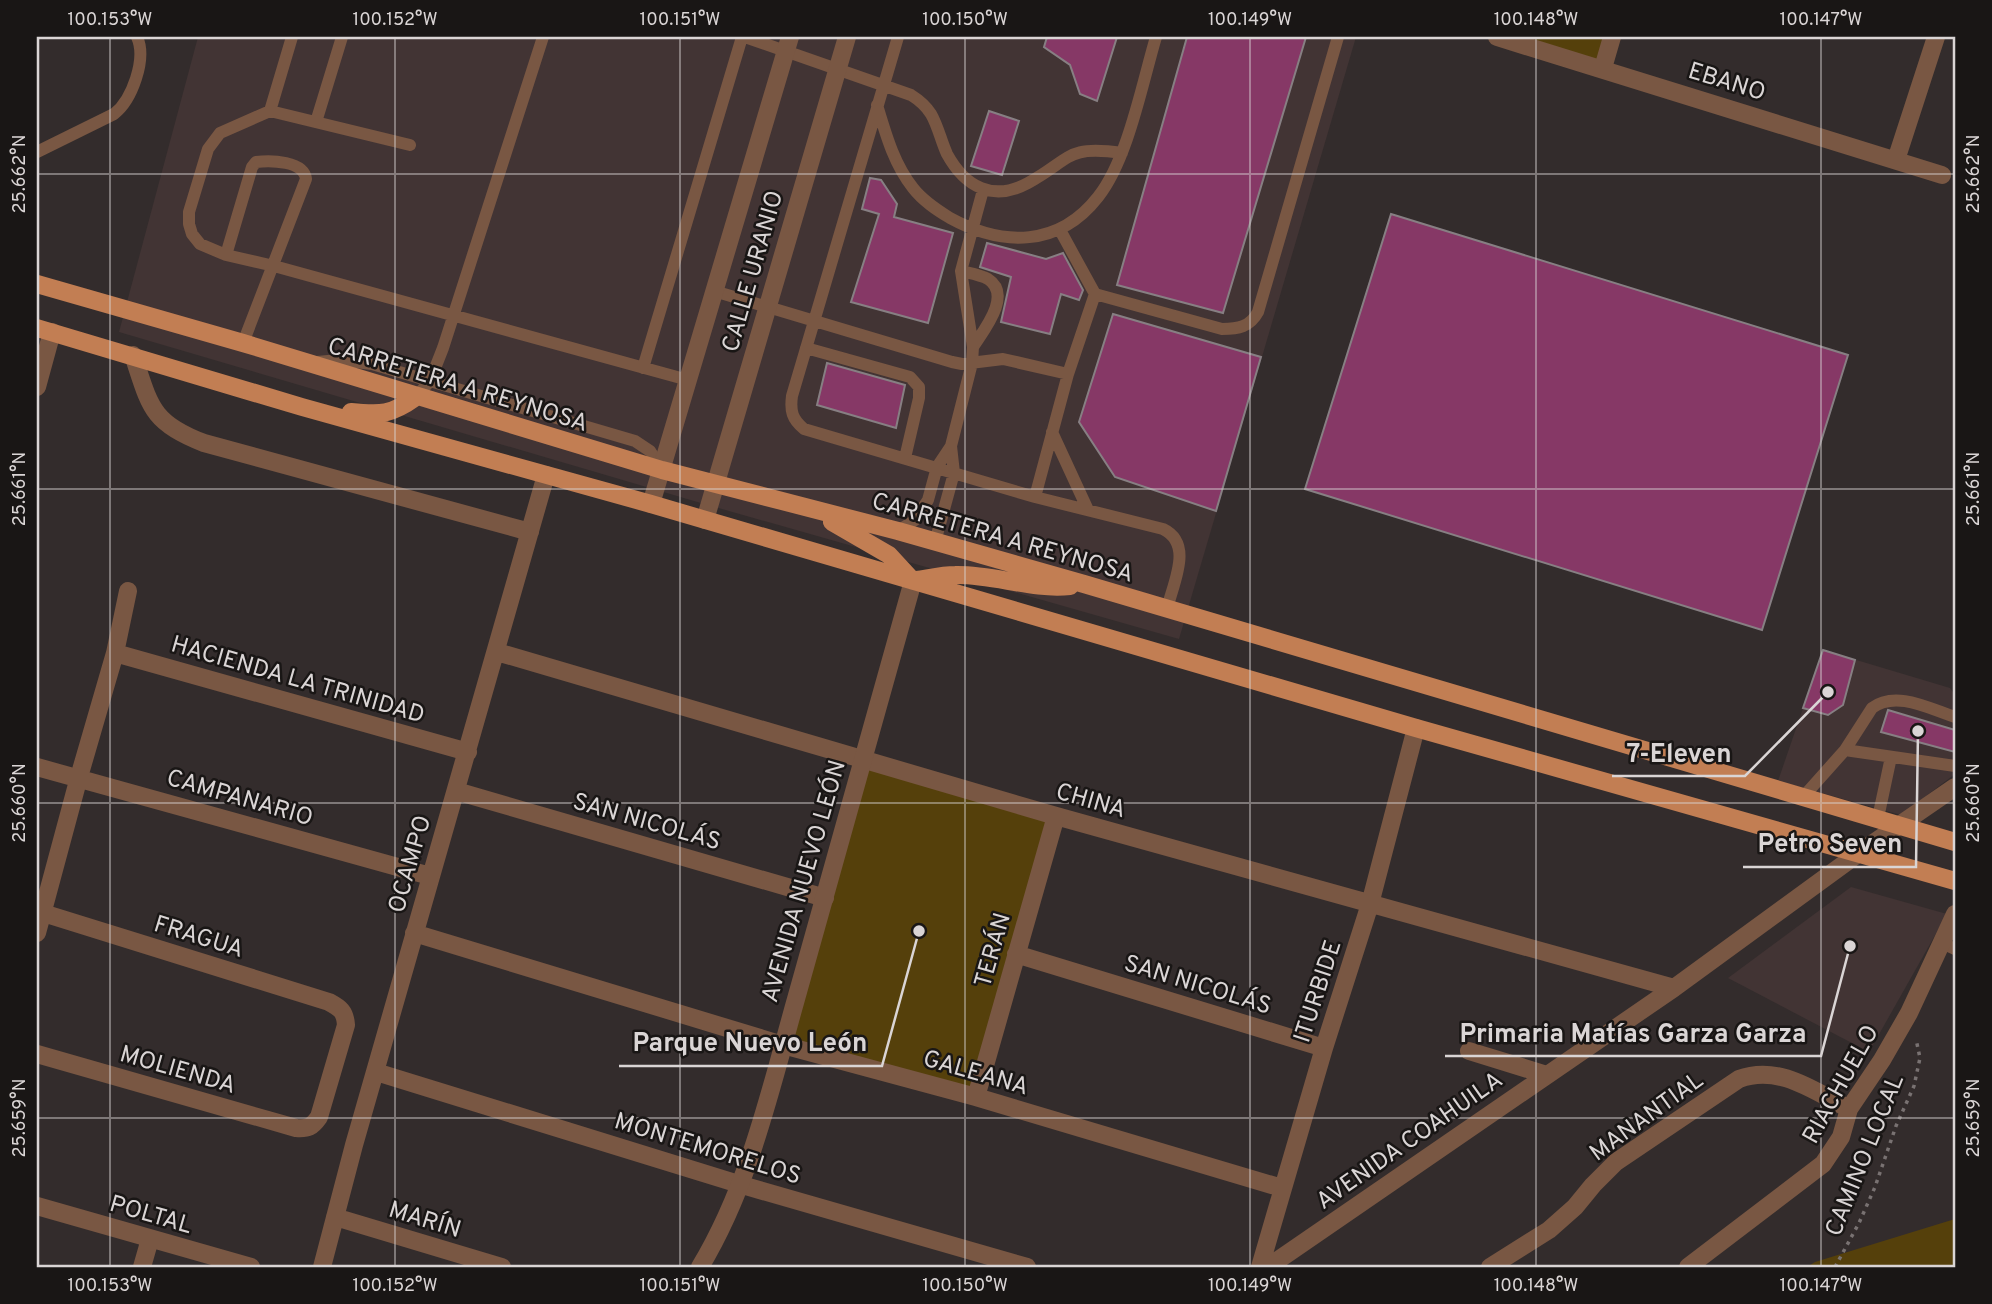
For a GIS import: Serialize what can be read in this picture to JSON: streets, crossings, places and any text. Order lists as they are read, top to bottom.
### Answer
{
  "streets": {
    "main road": ["CARRETERA A REYNOSA"],
    "street": [
      "EBANO",
      "CALLE URANIO",
      "HACIENDA LA TRINIDAD",
      "CAMPANARIO",
      "CHINA",
      "SAN NICOLÁS",
      "OCAMPO",
      "AVENIDA NUEVO LEÓN",
      "FRAGUA",
      "TERÁN",
      "ITURBIDE",
      "MOLIENDA",
      "GALEANA",
      "RIACHUELO",
      "MANANTIAL",
      "AVENIDA COAHUILA",
      "MONTEMORELOS",
      "POLTAL",
      "MARÍN"
    ],
    "path": ["CAMINO LOCAL"]
  },
  "crossings": [
    ["CALLE URANIO", "CARRETERA A REYNOSA"],
    ["CARRETERA A REYNOSA", "AVENIDA COAHUILA"],
    ["HACIENDA LA TRINIDAD", "OCAMPO"],
    ["CAMPANARIO", "OCAMPO"],
    ["CHINA", "OCAMPO"],
    ["CHINA", "AVENIDA NUEVO LEÓN"],
    ["CHINA", "TERÁN"],
    ["CHINA", "ITURBIDE"],
    ["CHINA", "AVENIDA COAHUILA"],
    ["SAN NICOLÁS", "OCAMPO"],
    ["SAN NICOLÁS", "AVENIDA NUEVO LEÓN"],
    ["SAN NICOLÁS", "TERÁN"],
    ["SAN NICOLÁS", "ITURBIDE"],
    ["OCAMPO", "GALEANA"],
    ["OCAMPO", "MONTEMORELOS"],
    ["OCAMPO", "MARÍN"],
    ["AVENIDA NUEVO LEÓN", "GALEANA"],
    ["AVENIDA NUEVO LEÓN", "MONTEMORELOS"],
    ["FRAGUA", "MOLIENDA"],
    ["TERÁN", "GALEANA"],
    ["ITURBIDE", "GALEANA"],
    ["RIACHUELO", "MANANTIAL"],
    ["RIACHUELO", "CAMINO LOCAL"]
  ],
  "places": [
    "7-Eleven",
    "Petro Seven",
    "Parque Nuevo León",
    "Primaria Matías Garza Garza"
  ],
  "coordinates": [
    "100.153°W",
    "100.152°W",
    "100.151°W",
    "100.150°W",
    "100.149°W",
    "100.148°W",
    "100.147°W",
    "25.662°N",
    "25.661°N",
    "25.660°N",
    "25.659°N"
  ]
}
